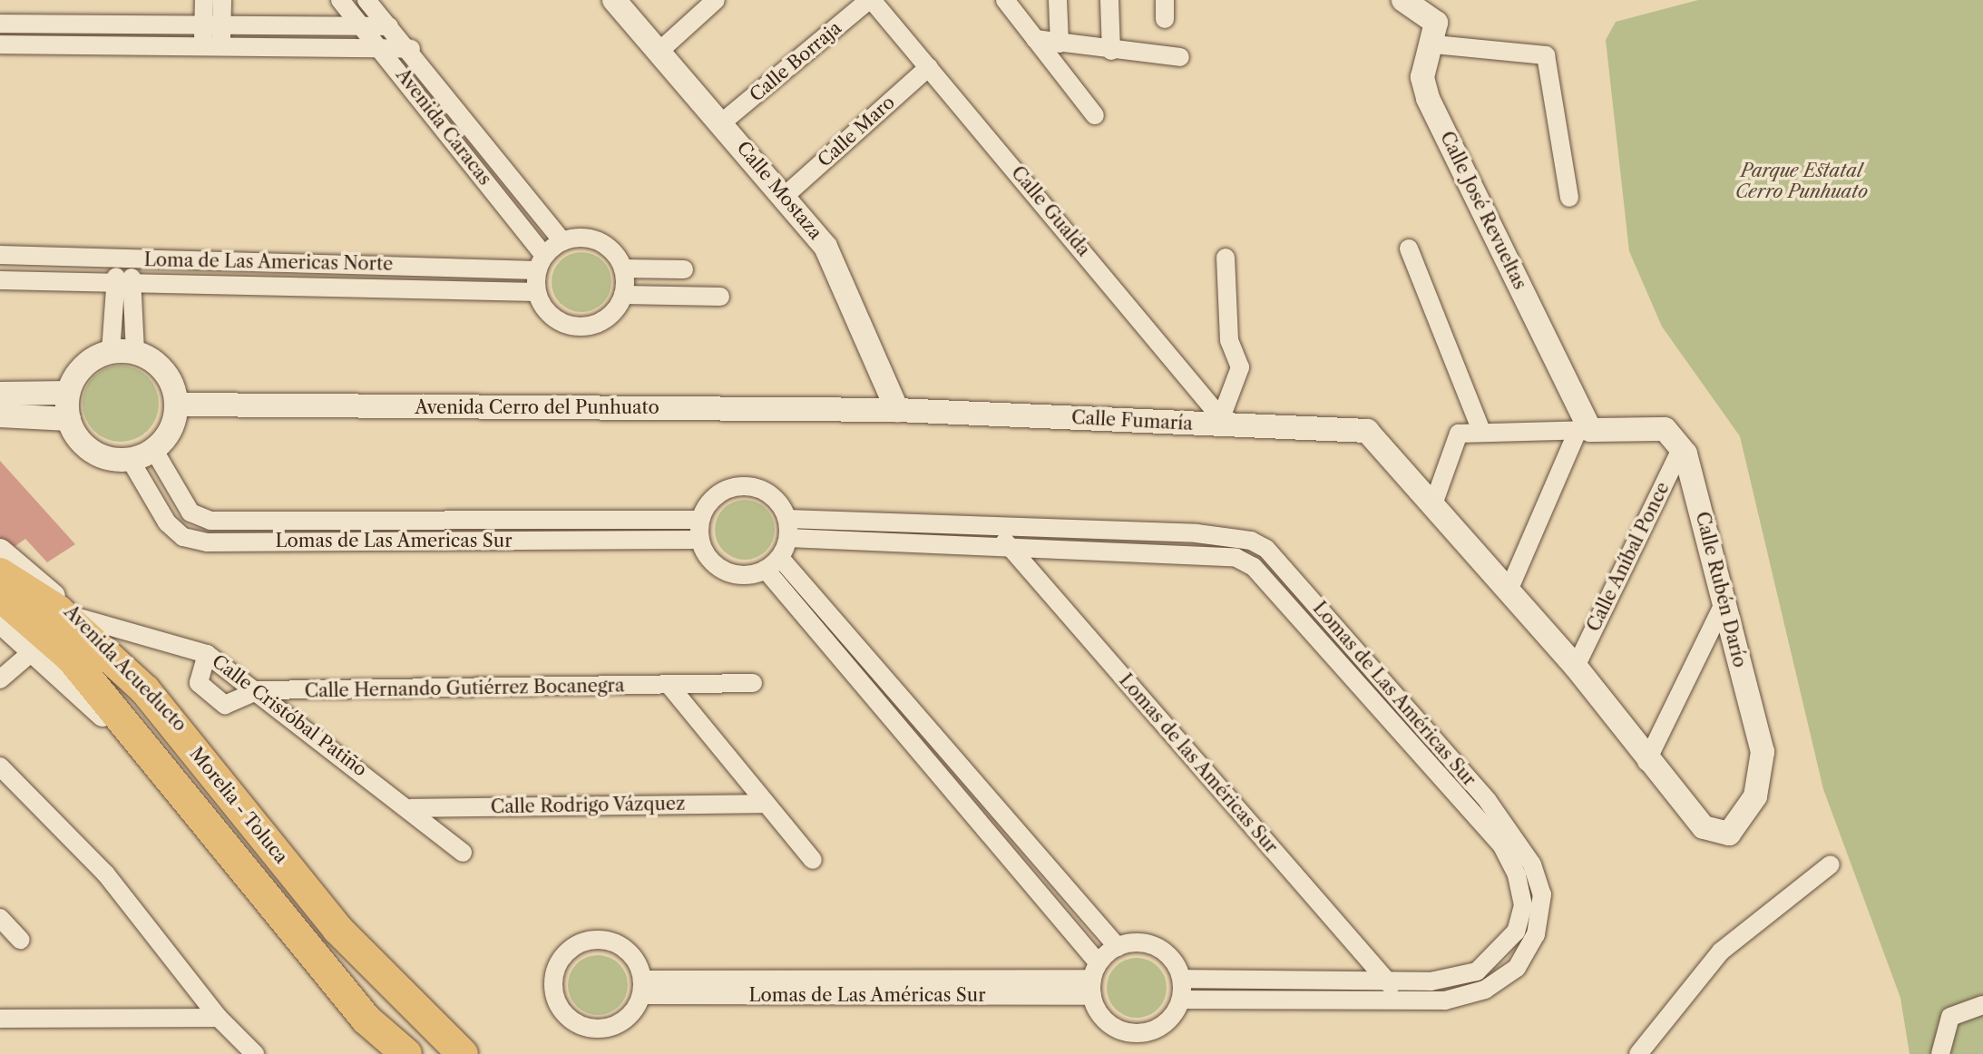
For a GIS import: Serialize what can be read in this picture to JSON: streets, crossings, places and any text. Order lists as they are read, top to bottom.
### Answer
{
  "streets": {
    "main road": ["Morelia - Toluca"],
    "street": [
      "Calle Borraja",
      "Avenida Caracas",
      "Calle Maro",
      "Calle Mostaza",
      "Calle José Revueltas",
      "Calle Gualda",
      "Loma de Las Americas Norte",
      "Avenida Cerro del Punhuato",
      "Calle Fumaría",
      "Lomas de Las Americas Sur",
      "Calle Aníbal Ponce",
      "Calle Rubén Darío",
      "Avenida Acueducto",
      "Calle Hernando Gutiérrez Bocanegra",
      "Lomas de Las Américas Sur",
      "Calle Cristóbal Patiño",
      "Lomas de las Américas Sur",
      "Calle Rodrigo Vázquez"
    ]
  },
  "crossings": [
    ["Calle Borraja", "Calle Mostaza"],
    ["Calle Borraja", "Calle Gualda"],
    ["Avenida Caracas", "Loma de Las Americas Norte"],
    ["Calle Maro", "Calle Mostaza"],
    ["Calle Maro", "Calle Gualda"],
    ["Calle Mostaza", "Avenida Cerro del Punhuato"],
    ["Calle Mostaza", "Calle Fumaría"],
    ["Calle Gualda", "Calle Fumaría"],
    ["Avenida Cerro del Punhuato", "Calle Fumaría"],
    ["Avenida Cerro del Punhuato", "Lomas de Las Americas Sur"],
    ["Lomas de Las Americas Sur", "Lomas de Las Américas Sur"],
    ["Calle Aníbal Ponce", "Calle Rubén Darío"],
    ["Avenida Acueducto", "Calle Cristóbal Patiño"],
    ["Calle Hernando Gutiérrez Bocanegra", "Calle Cristóbal Patiño"],
    ["Lomas de Las Américas Sur", "Lomas de las Américas Sur"],
    ["Calle Cristóbal Patiño", "Calle Rodrigo Vázquez"]
  ],
  "parks": ["Parque Estatal Cerro Punhuato"]
}
